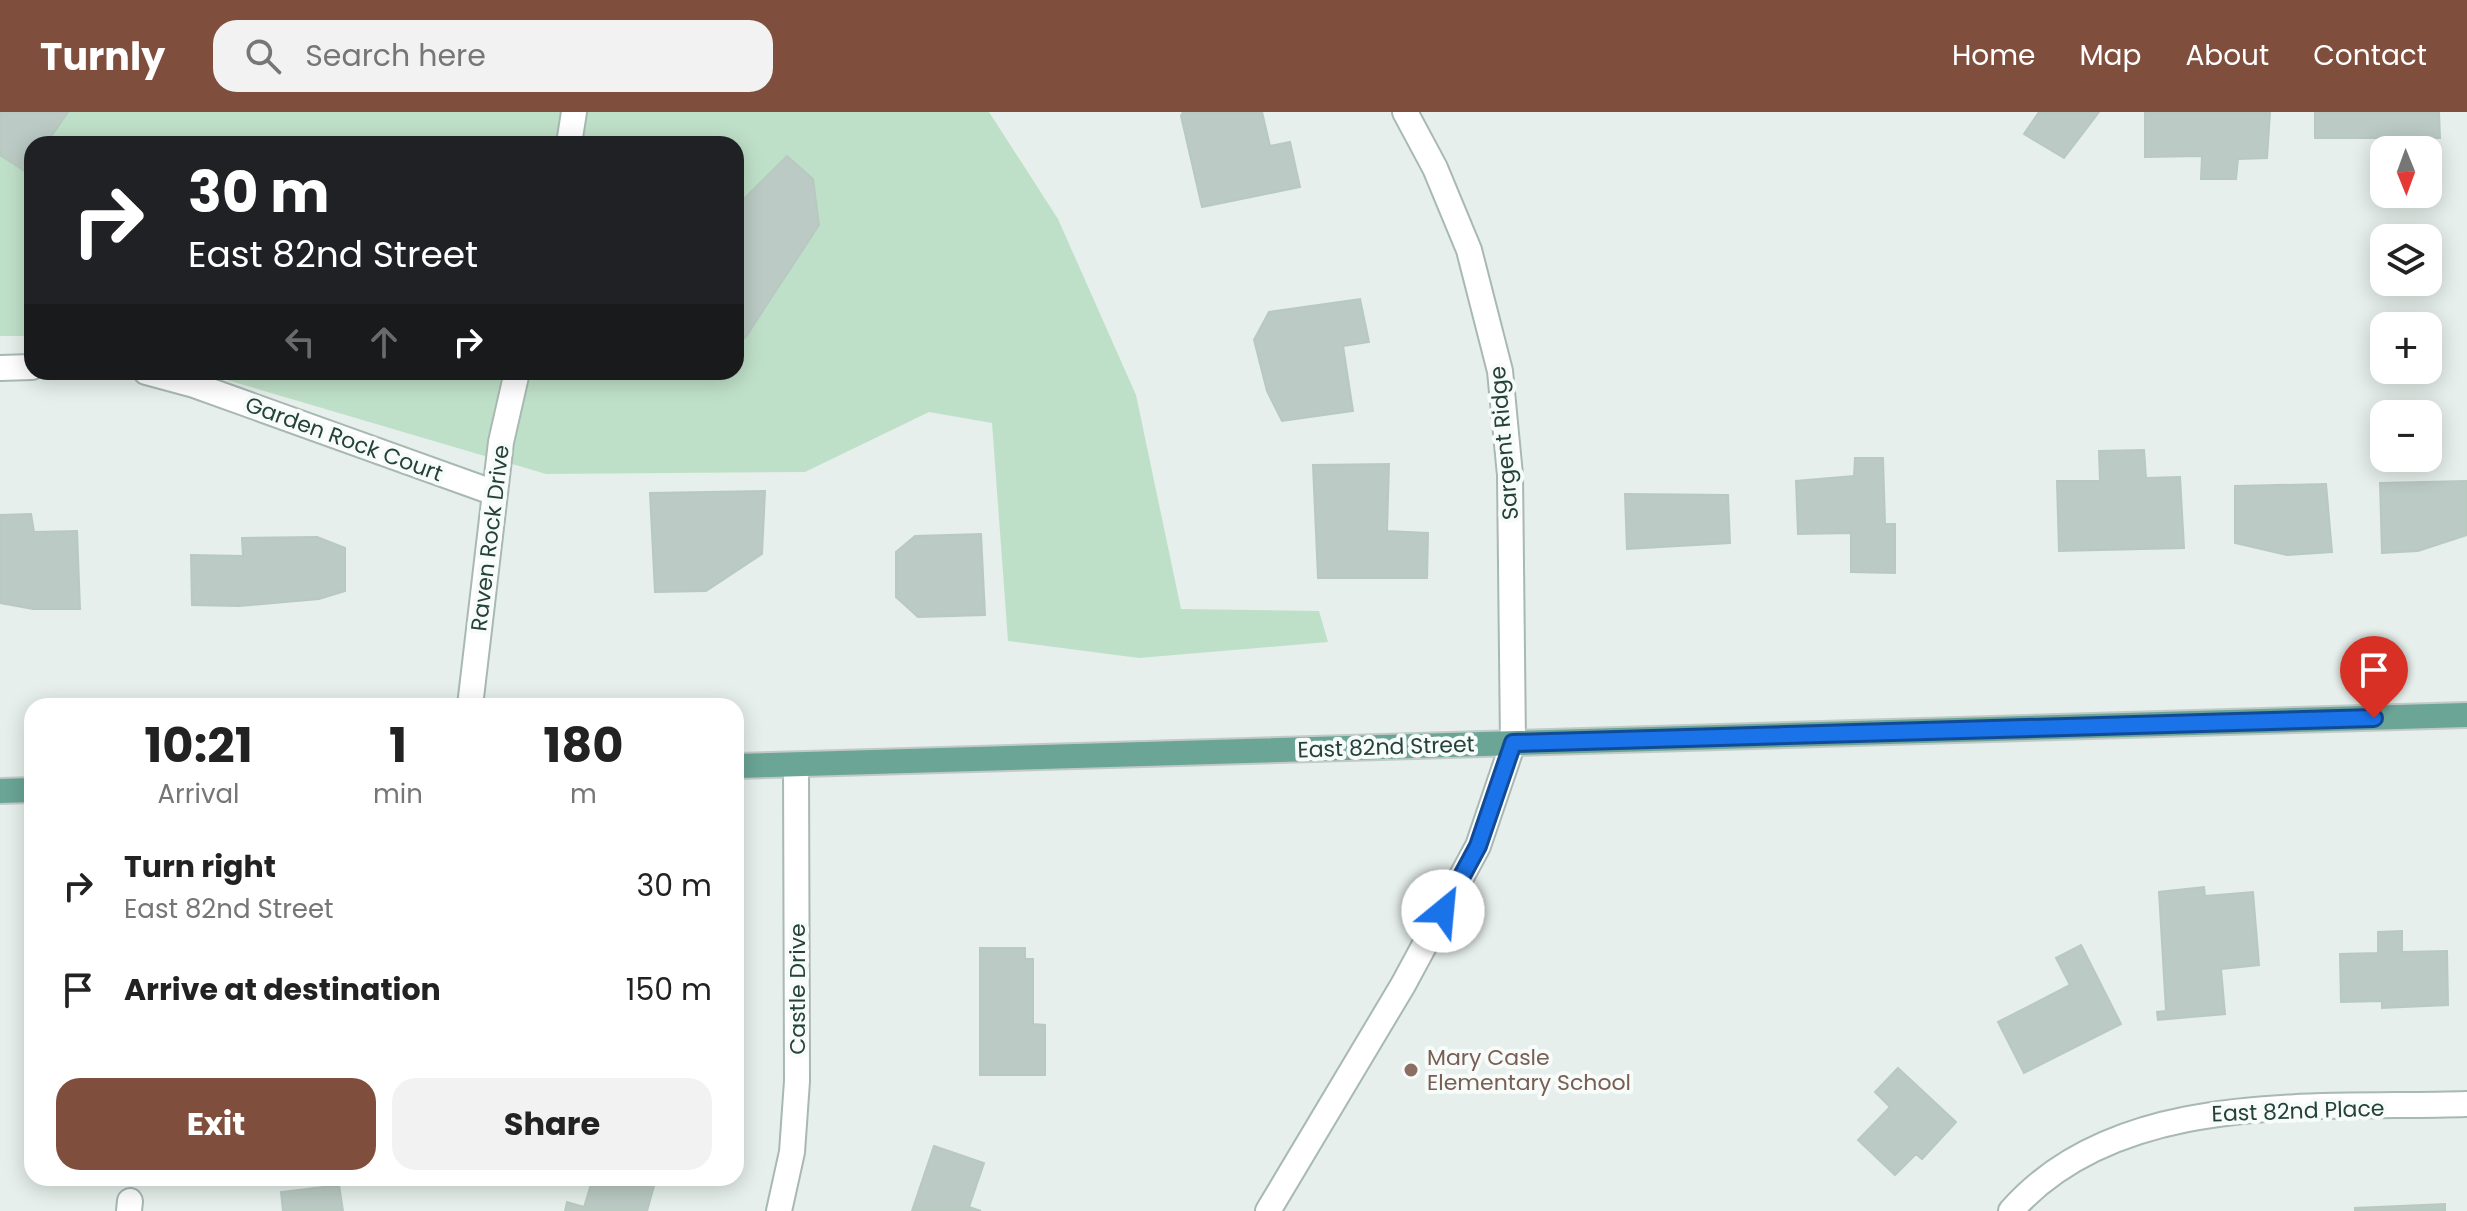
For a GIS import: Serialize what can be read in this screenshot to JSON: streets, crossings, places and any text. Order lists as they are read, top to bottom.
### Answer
{
  "streets": {
    "main road": ["East 82nd Street"],
    "street": [
      "Garden Rock Court",
      "Sargent Ridge",
      "Raven Rock Drive",
      "Castle Drive",
      "East 82nd Place"
    ]
  },
  "crossings": [
    ["Garden Rock Court", "Raven Rock Drive"],
    ["Sargent Ridge", "East 82nd Street"],
    ["East 82nd Street", "Castle Drive"]
  ],
  "places": ["Mary Casle Elementary School"],
  "north": "bottom",
  "page": {
    "header": "Turnly",
    "search": "Search here",
    "nav": [
      "Home",
      "Map",
      "About",
      "Contact"
    ],
    "map_buttons": ["+", "−"],
    "turn": ["30 m", "East 82nd Street"],
    "eta": [
      "10:21",
      "Arrival",
      "1",
      "min",
      "180",
      "m"
    ],
    "list": [
      {
        "name": "Turn right",
        "note": "East 82nd Street",
        "value": "30 m"
      },
      {
        "name": "Arrive at destination",
        "value": "150 m"
      }
    ],
    "buttons": ["Exit", "Share"]
  }
}
